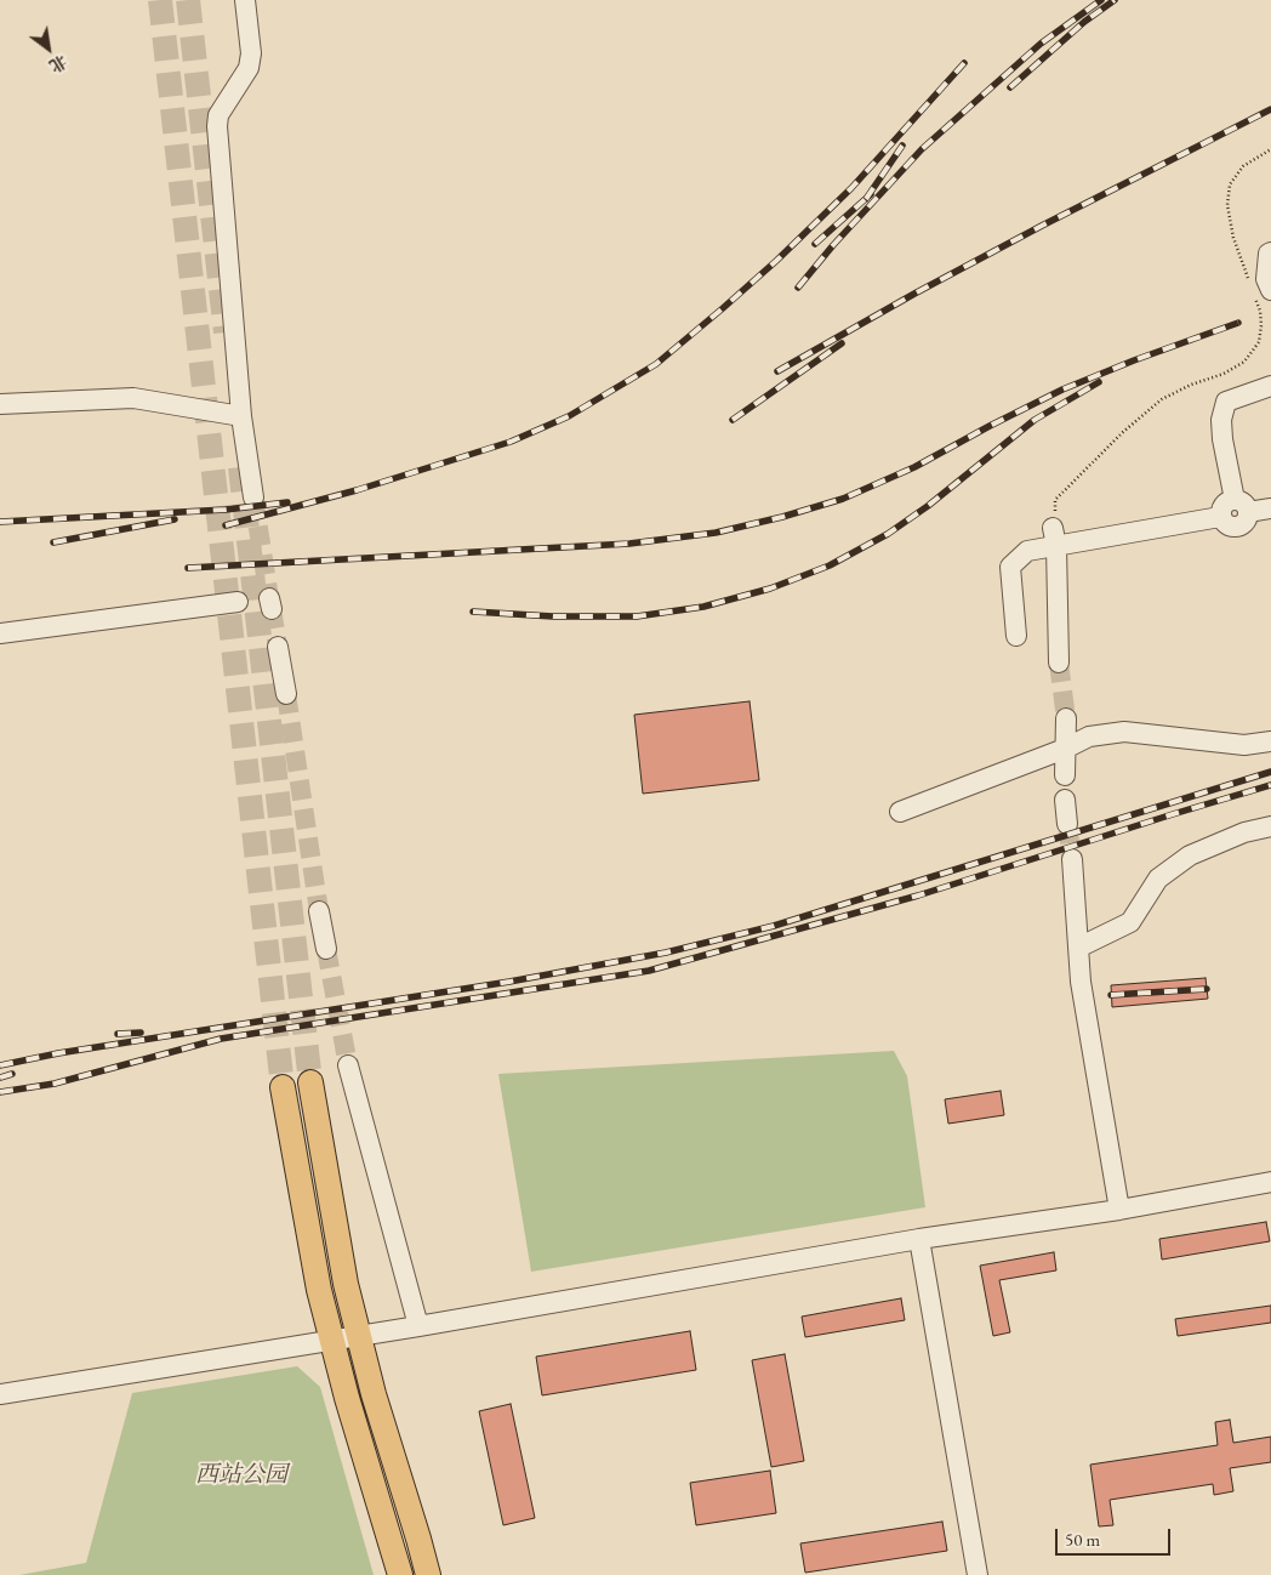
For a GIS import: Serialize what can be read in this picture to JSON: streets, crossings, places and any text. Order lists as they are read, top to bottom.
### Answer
{
  "parks": ["西站公园"],
  "scale_bar": "50 m",
  "north": "bottom right"
}
